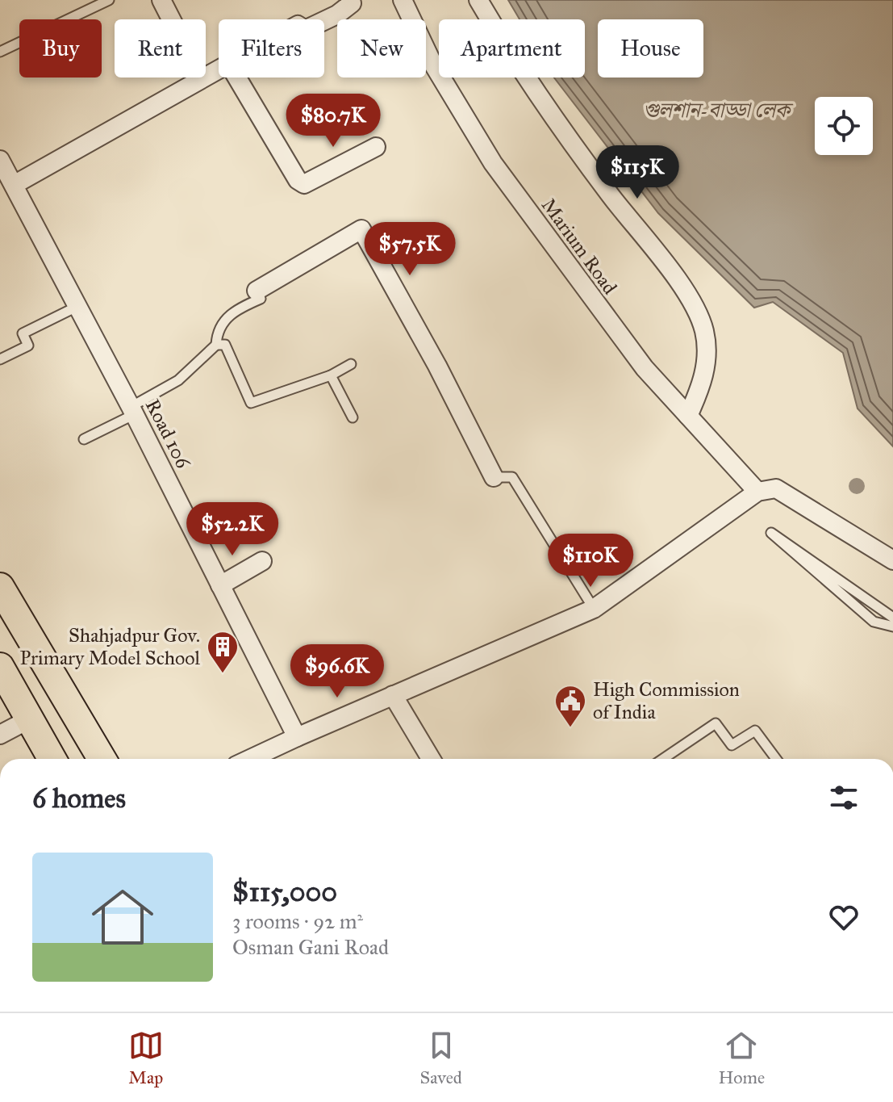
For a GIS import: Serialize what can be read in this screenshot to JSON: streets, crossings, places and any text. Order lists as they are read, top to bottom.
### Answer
{
  "streets": {
    "street": ["Marium Road", "Road 106"]
  },
  "water": ["গুলশান-বাড্ডা লেক"],
  "places": {
    "building": ["Shahjadpur Gov. Primary Model School"],
    "public building": ["High Commission of India"]
  },
  "page": {
    "chip": [
      "Buy",
      "Rent",
      "Filters",
      "New",
      "Apartment",
      "House"
    ],
    "price": [
      "$80.7K",
      "$115K",
      "$57.5K",
      "$52.2K",
      "$110K",
      "$96.6K"
    ],
    "heading": "6 homes",
    "list": [
      {
        "name": "$115,000",
        "note": "3 rooms · 92 m² · Osman Gani Road"
      }
    ],
    "tabs": ["Map", "Saved", "Home"]
  }
}
